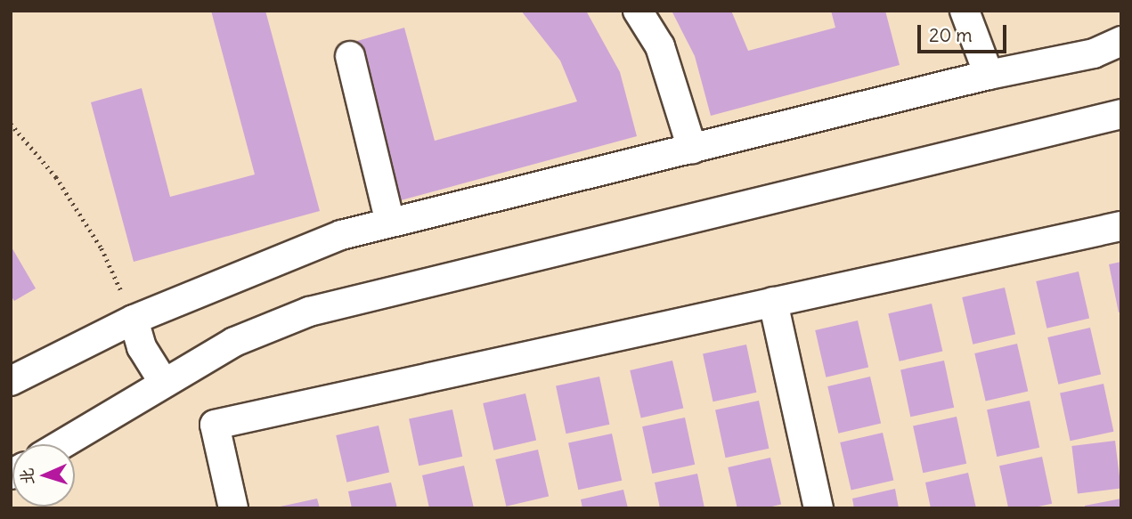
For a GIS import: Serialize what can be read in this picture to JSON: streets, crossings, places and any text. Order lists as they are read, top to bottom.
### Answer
{
  "scale_bar": "20 m",
  "north": "left"
}
